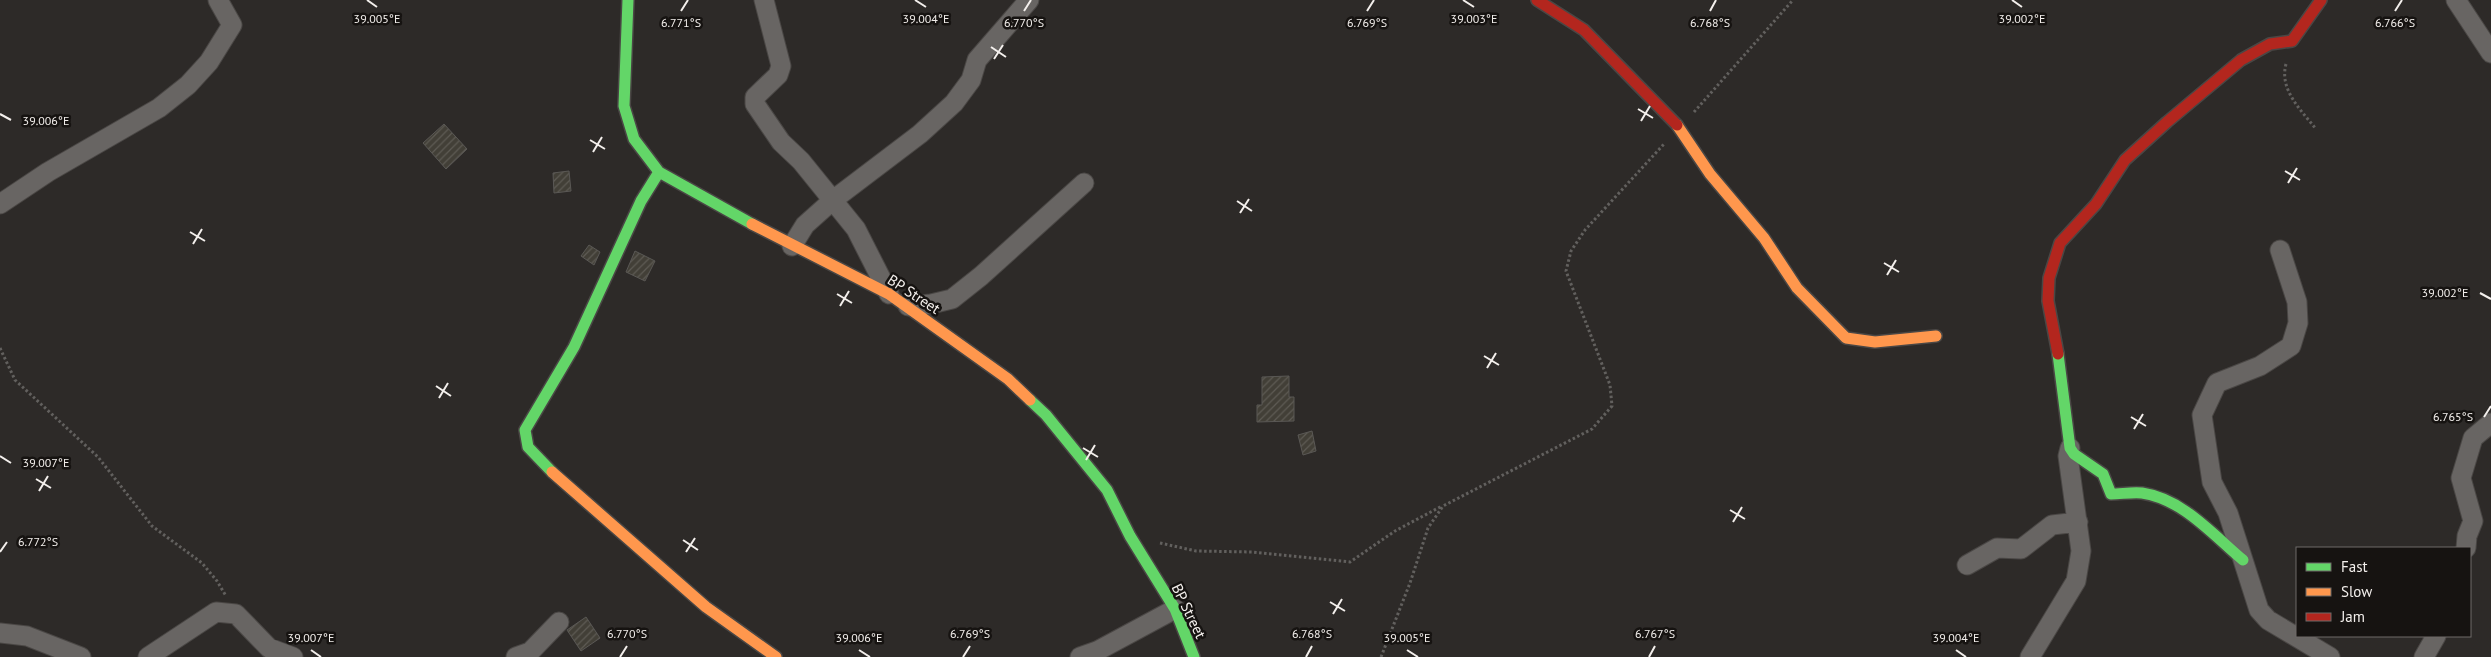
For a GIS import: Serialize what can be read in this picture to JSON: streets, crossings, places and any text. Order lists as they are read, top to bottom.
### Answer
{
  "streets": {
    "street": ["BP Street"]
  },
  "legend": ["Fast", "Slow", "Jam"],
  "coordinates": [
    "39.005°E",
    "39.002°E",
    "39.004°E",
    "39.003°E",
    "6.771°S",
    "6.770°S",
    "6.769°S",
    "6.768°S",
    "6.766°S",
    "39.006°E",
    "6.765°S",
    "39.007°E",
    "6.772°S",
    "6.767°S"
  ]
}
